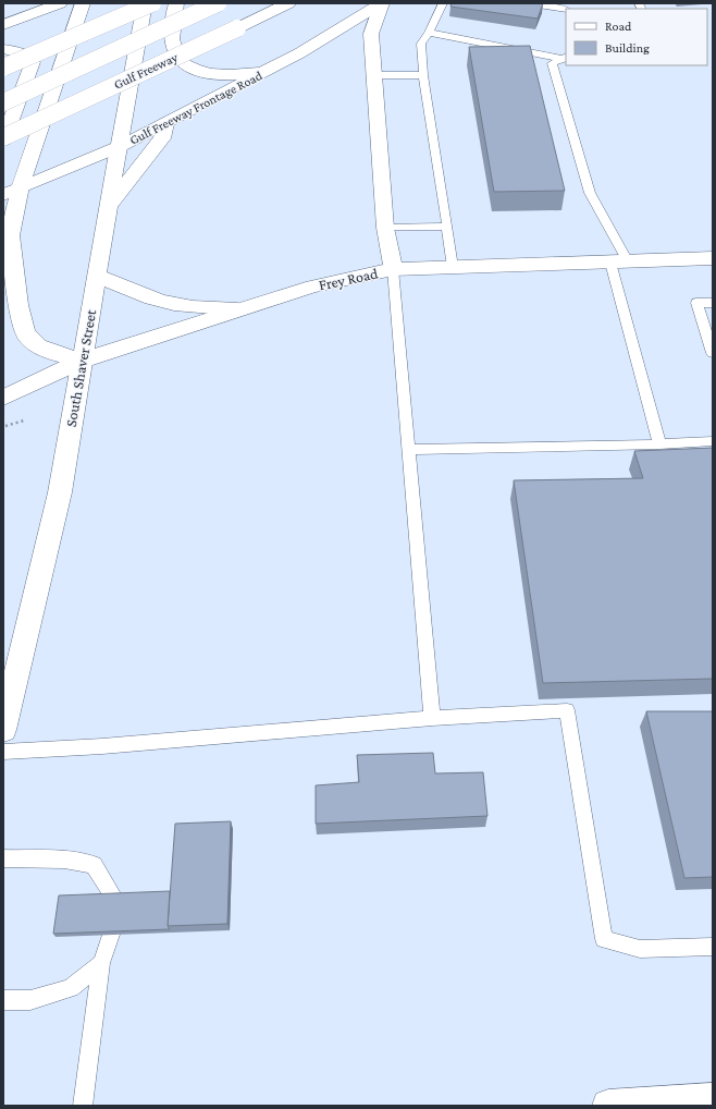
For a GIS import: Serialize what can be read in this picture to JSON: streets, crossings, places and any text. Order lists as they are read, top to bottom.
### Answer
{
  "streets": {
    "main road": [
      "Gulf Freeway",
      "Gulf Freeway Frontage Road",
      "Frey Road",
      "South Shaver Street"
    ]
  },
  "crossings": [
    ["Gulf Freeway Frontage Road", "South Shaver Street"],
    ["Frey Road", "South Shaver Street"]
  ],
  "legend": ["Road", "Building"]
}
